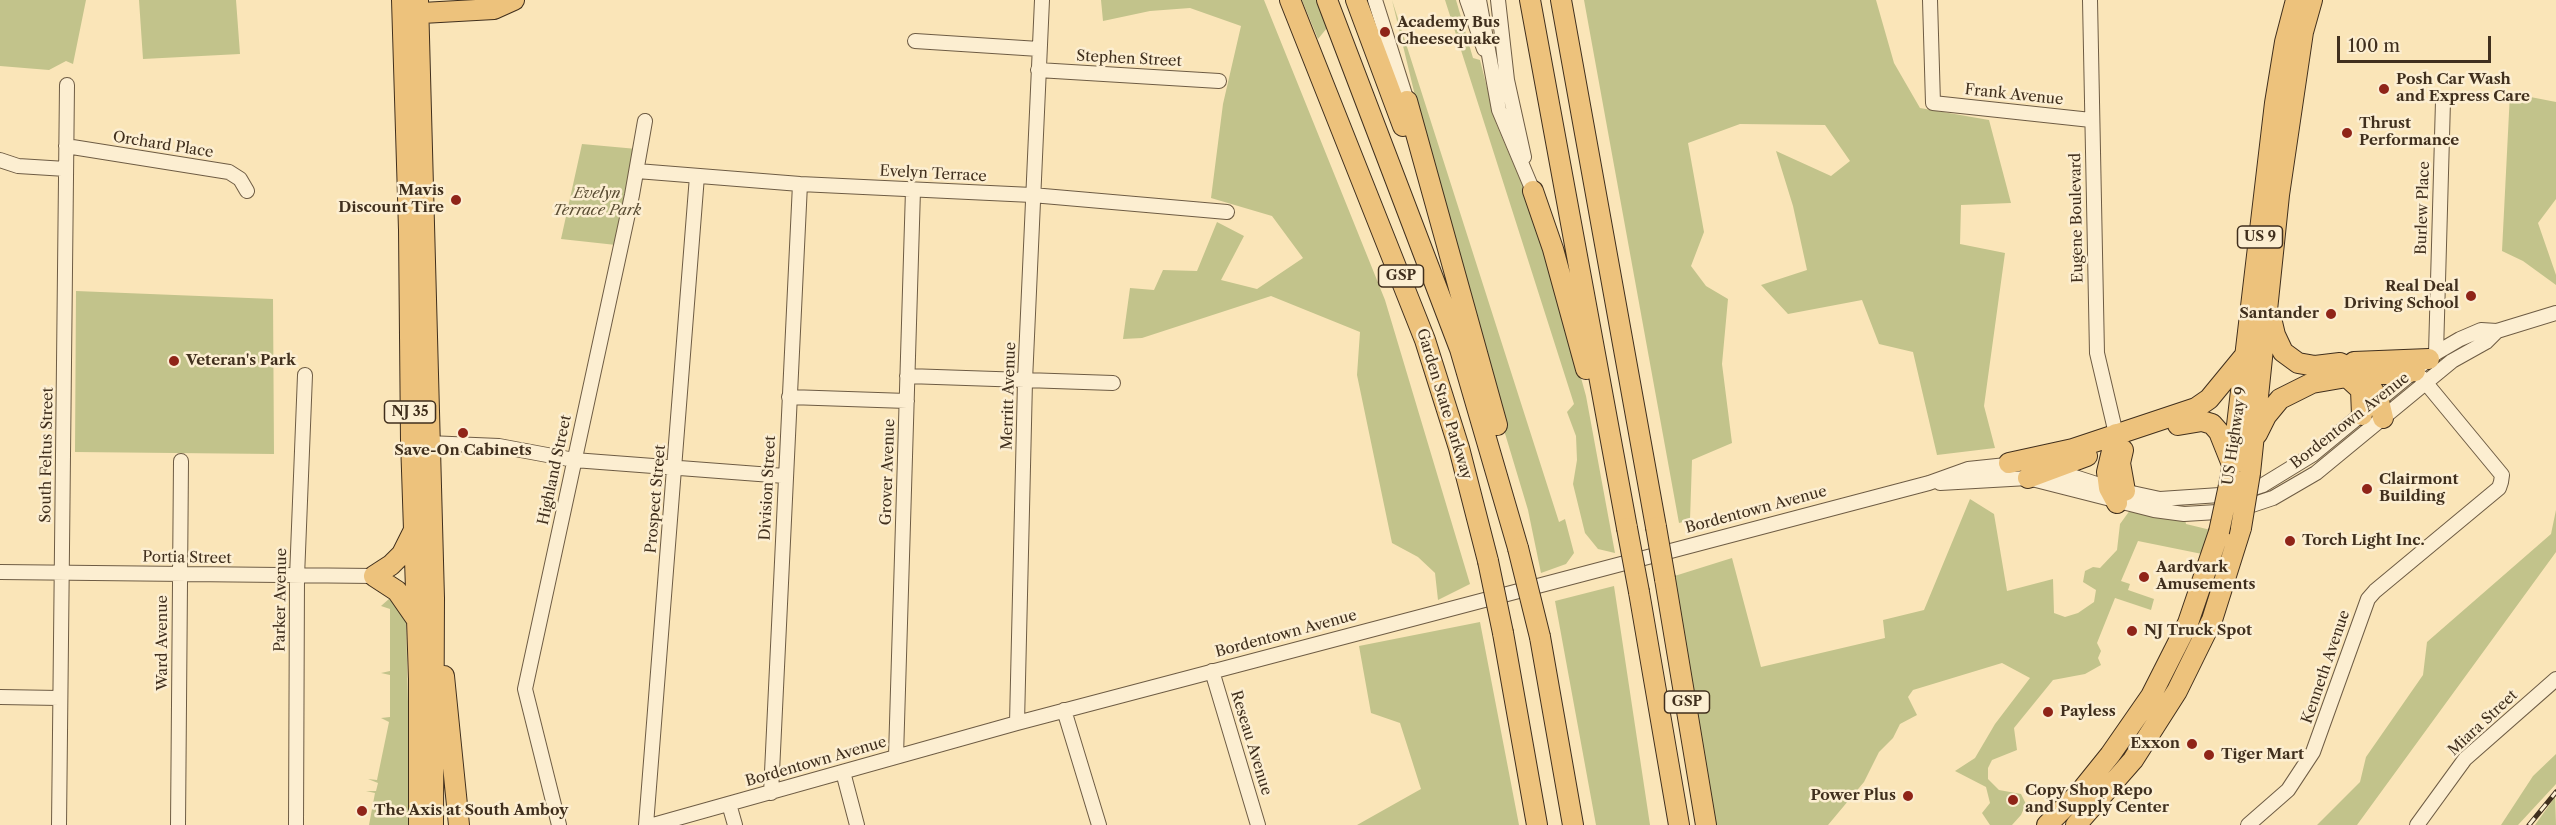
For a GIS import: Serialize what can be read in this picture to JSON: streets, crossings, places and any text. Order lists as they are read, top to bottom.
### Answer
{
  "streets": {
    "highway": [
      "US 9",
      "GSP",
      "Garden State Parkway",
      "NJ 35",
      "US Highway 9"
    ],
    "street": [
      "Stephen Street",
      "Frank Avenue",
      "Orchard Place",
      "Evelyn Terrace",
      "Burlew Place",
      "Eugene Boulevard",
      "Merritt Avenue",
      "Bordentown Avenue",
      "South Feltus Street",
      "Highland Street",
      "Grover Avenue",
      "Division Street",
      "Prospect Street",
      "Portia Street",
      "Parker Avenue",
      "Ward Avenue",
      "Kenneth Avenue",
      "Miara Street",
      "Reseau Avenue"
    ]
  },
  "crossings": [
    ["Stephen Street", "Merritt Avenue"],
    ["Frank Avenue", "Eugene Boulevard"],
    ["Orchard Place", "South Feltus Street"],
    ["Evelyn Terrace", "Merritt Avenue"],
    ["Evelyn Terrace", "Highland Street"],
    ["Evelyn Terrace", "Grover Avenue"],
    ["Evelyn Terrace", "Division Street"],
    ["Evelyn Terrace", "Prospect Street"],
    ["Burlew Place", "Bordentown Avenue"],
    ["Burlew Place", "Kenneth Avenue"],
    ["Merritt Avenue", "Bordentown Avenue"],
    ["Bordentown Avenue", "Grover Avenue"],
    ["Bordentown Avenue", "Division Street"],
    ["Bordentown Avenue", "Kenneth Avenue"],
    ["Bordentown Avenue", "Reseau Avenue"],
    ["South Feltus Street", "Portia Street"],
    ["Portia Street", "Parker Avenue"],
    ["Portia Street", "Ward Avenue"]
  ],
  "parks": ["Evelyn Terrace Park"],
  "places": [
    "Academy Bus Cheesequake",
    "Posh Car Wash and Express Care",
    "Thrust Performance",
    "Mavis Discount Tire",
    "Real Deal Driving School",
    "Santander",
    "Veteran's Park",
    "Save-On Cabinets",
    "Clairmont Building",
    "Torch Light Inc.",
    "Aardvark Amusements",
    "NJ Truck Spot",
    "Payless",
    "Exxon",
    "Tiger Mart",
    "Power Plus",
    "Copy Shop Repo and Supply Center",
    "The Axis at South Amboy"
  ],
  "scale_bar": "100 m"
}
